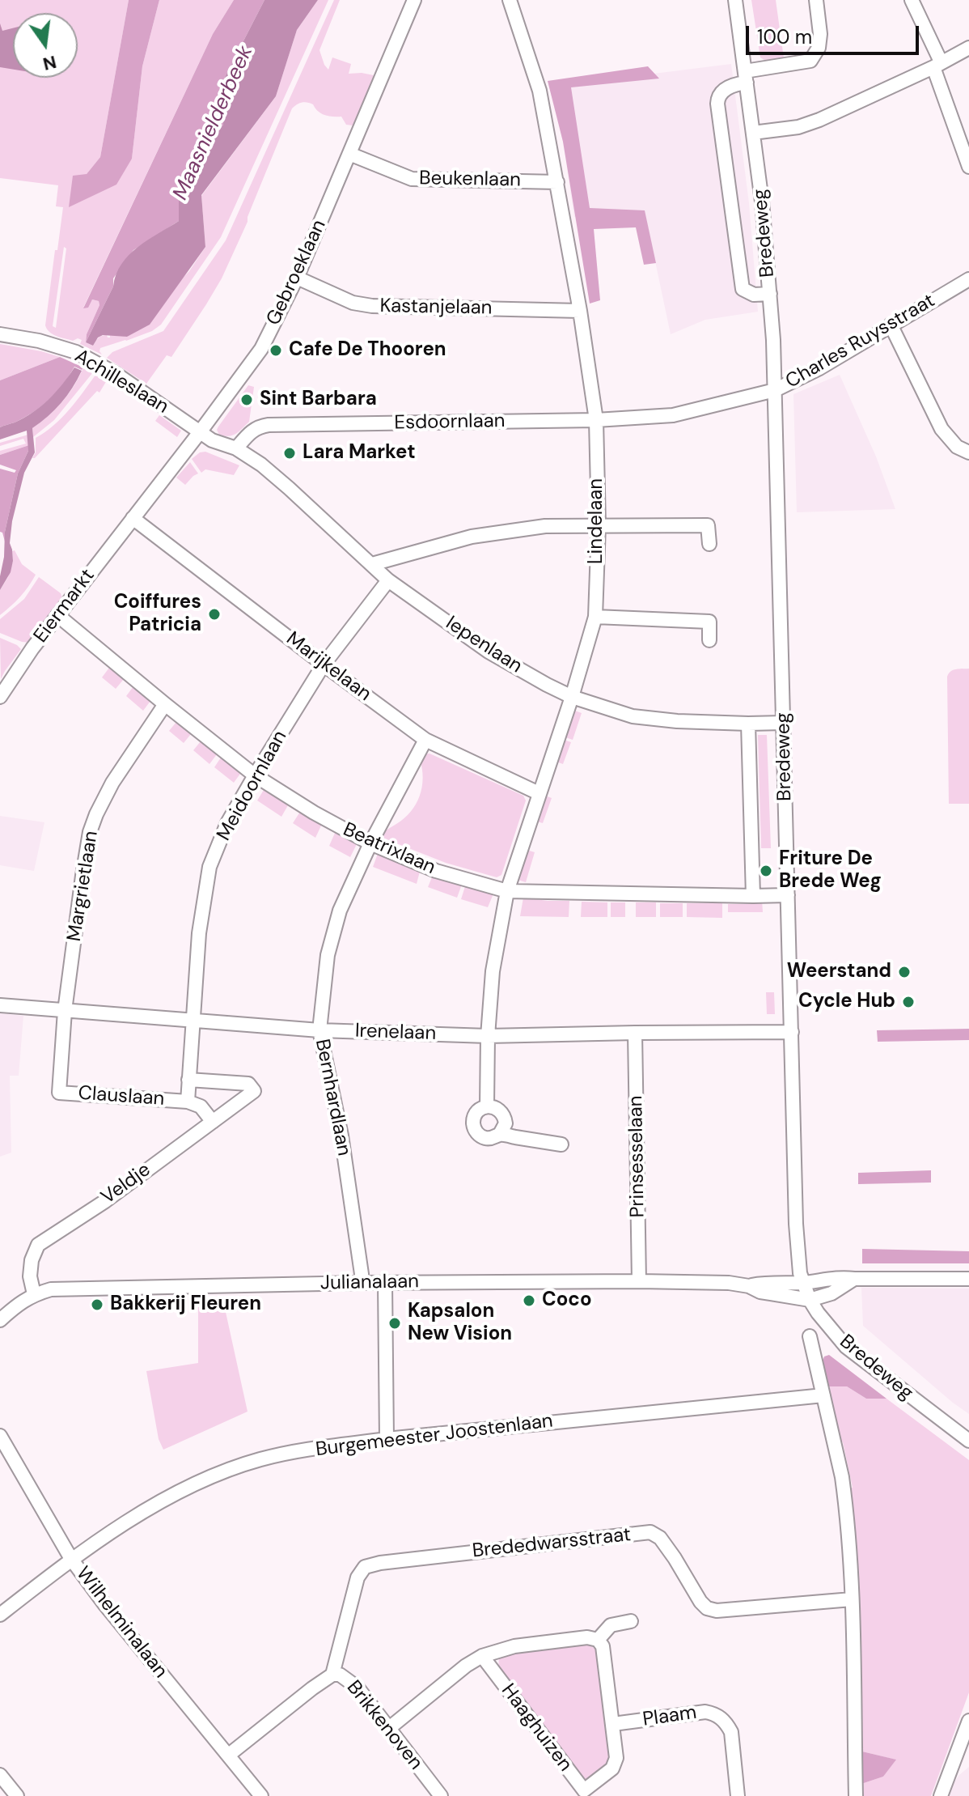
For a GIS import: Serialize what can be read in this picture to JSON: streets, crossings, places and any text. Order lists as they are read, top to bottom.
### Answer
{
  "streets": {
    "street": [
      "Beukenlaan",
      "Bredeweg",
      "Gebroeklaan",
      "Kastanjelaan",
      "Charles Ruysstraat",
      "Achilleslaan",
      "Esdoornlaan",
      "Lindelaan",
      "Eiermarkt",
      "Iepenlaan",
      "Marijkelaan",
      "Meidoornlaan",
      "Beatrixlaan",
      "Margrietlaan",
      "Irenelaan",
      "Clauslaan",
      "Bernhardlaan",
      "Prinsesselaan",
      "Veldje",
      "Julianalaan",
      "Burgemeester Joostenlaan",
      "Brededwarsstraat",
      "Wilhelminalaan",
      "Plaam",
      "Brikkenoven",
      "Haaghuizen"
    ]
  },
  "crossings": [
    ["Beukenlaan", "Gebroeklaan"],
    ["Beukenlaan", "Lindelaan"],
    ["Bredeweg", "Charles Ruysstraat"],
    ["Bredeweg", "Iepenlaan"],
    ["Bredeweg", "Beatrixlaan"],
    ["Bredeweg", "Irenelaan"],
    ["Bredeweg", "Julianalaan"],
    ["Bredeweg", "Burgemeester Joostenlaan"],
    ["Bredeweg", "Brededwarsstraat"],
    ["Gebroeklaan", "Kastanjelaan"],
    ["Gebroeklaan", "Achilleslaan"],
    ["Gebroeklaan", "Eiermarkt"],
    ["Gebroeklaan", "Marijkelaan"],
    ["Kastanjelaan", "Lindelaan"],
    ["Charles Ruysstraat", "Esdoornlaan"],
    ["Charles Ruysstraat", "Lindelaan"],
    ["Esdoornlaan", "Lindelaan"],
    ["Esdoornlaan", "Iepenlaan"],
    ["Lindelaan", "Iepenlaan"],
    ["Lindelaan", "Marijkelaan"],
    ["Lindelaan", "Beatrixlaan"],
    ["Lindelaan", "Irenelaan"],
    ["Eiermarkt", "Marijkelaan"],
    ["Eiermarkt", "Beatrixlaan"],
    ["Iepenlaan", "Meidoornlaan"],
    ["Marijkelaan", "Meidoornlaan"],
    ["Marijkelaan", "Bernhardlaan"],
    ["Meidoornlaan", "Beatrixlaan"],
    ["Meidoornlaan", "Irenelaan"],
    ["Meidoornlaan", "Clauslaan"],
    ["Beatrixlaan", "Margrietlaan"],
    ["Beatrixlaan", "Bernhardlaan"],
    ["Margrietlaan", "Irenelaan"],
    ["Margrietlaan", "Clauslaan"],
    ["Irenelaan", "Clauslaan"],
    ["Irenelaan", "Bernhardlaan"],
    ["Irenelaan", "Prinsesselaan"],
    ["Clauslaan", "Veldje"],
    ["Bernhardlaan", "Julianalaan"],
    ["Prinsesselaan", "Julianalaan"],
    ["Veldje", "Julianalaan"],
    ["Burgemeester Joostenlaan", "Wilhelminalaan"],
    ["Brededwarsstraat", "Brikkenoven"],
    ["Wilhelminalaan", "Brikkenoven"],
    ["Plaam", "Haaghuizen"]
  ],
  "water": ["Maasnielderbeek"],
  "places": [
    "Cafe De Thooren",
    "Sint Barbara",
    "Lara Market",
    "Coiffures Patricia",
    "Friture De Brede Weg",
    "Weerstand",
    "Cycle Hub",
    "Coco",
    "Bakkerij Fleuren",
    "Kapsalon New Vision"
  ],
  "scale_bar": "100 m",
  "north": "bottom"
}
